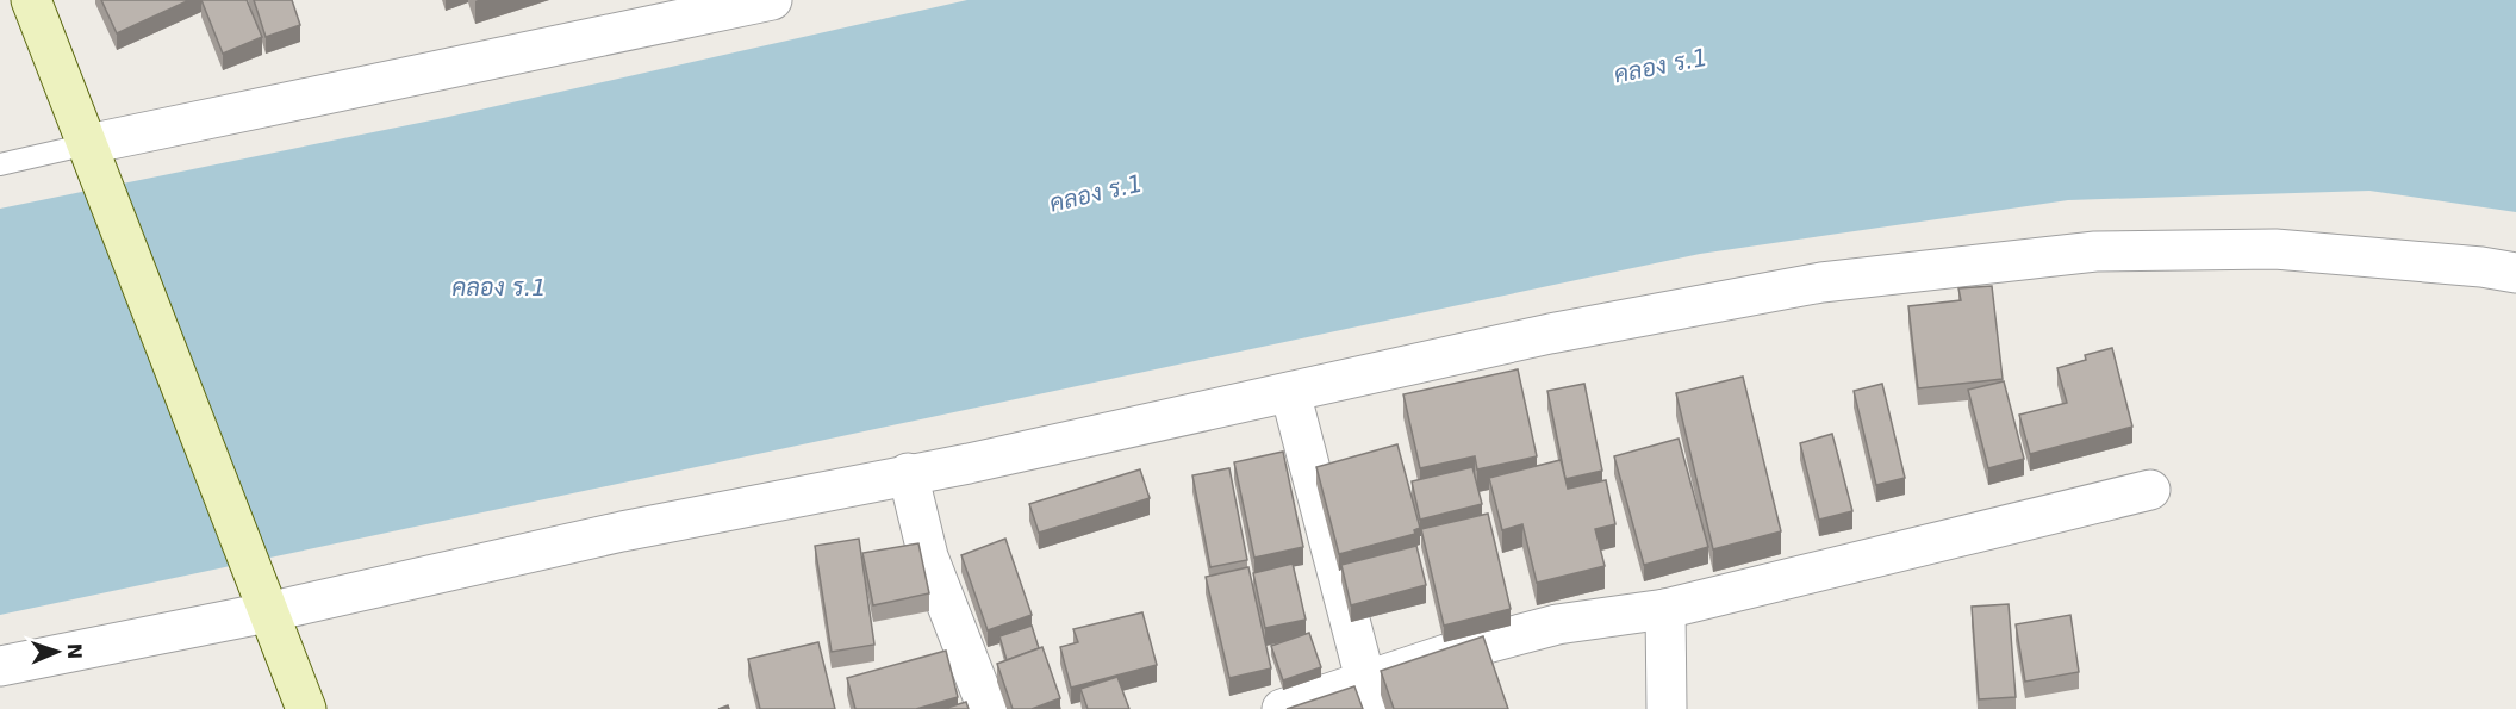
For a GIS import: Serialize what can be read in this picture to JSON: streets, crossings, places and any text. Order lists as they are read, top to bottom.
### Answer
{
  "water": ["คลอง ร.1"],
  "north": "right"
}
